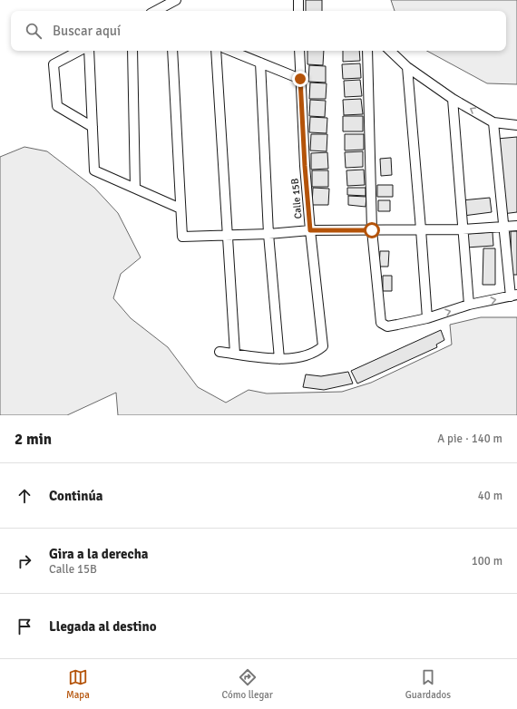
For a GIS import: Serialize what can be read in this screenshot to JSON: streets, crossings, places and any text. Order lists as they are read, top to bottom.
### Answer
{
  "streets": {
    "street": ["Calle 15B"]
  },
  "page": {
    "search": "Buscar aquí",
    "heading": ["2 min", "A pie · 140 m"],
    "list": [
      ["Continúa", "40 m"],
      ["Gira a la derecha", "Calle 15B", "100 m"],
      "Llegada al destino"
    ],
    "nav": ["Mapa", "Cómo llegar", "Guardados"]
  }
}
